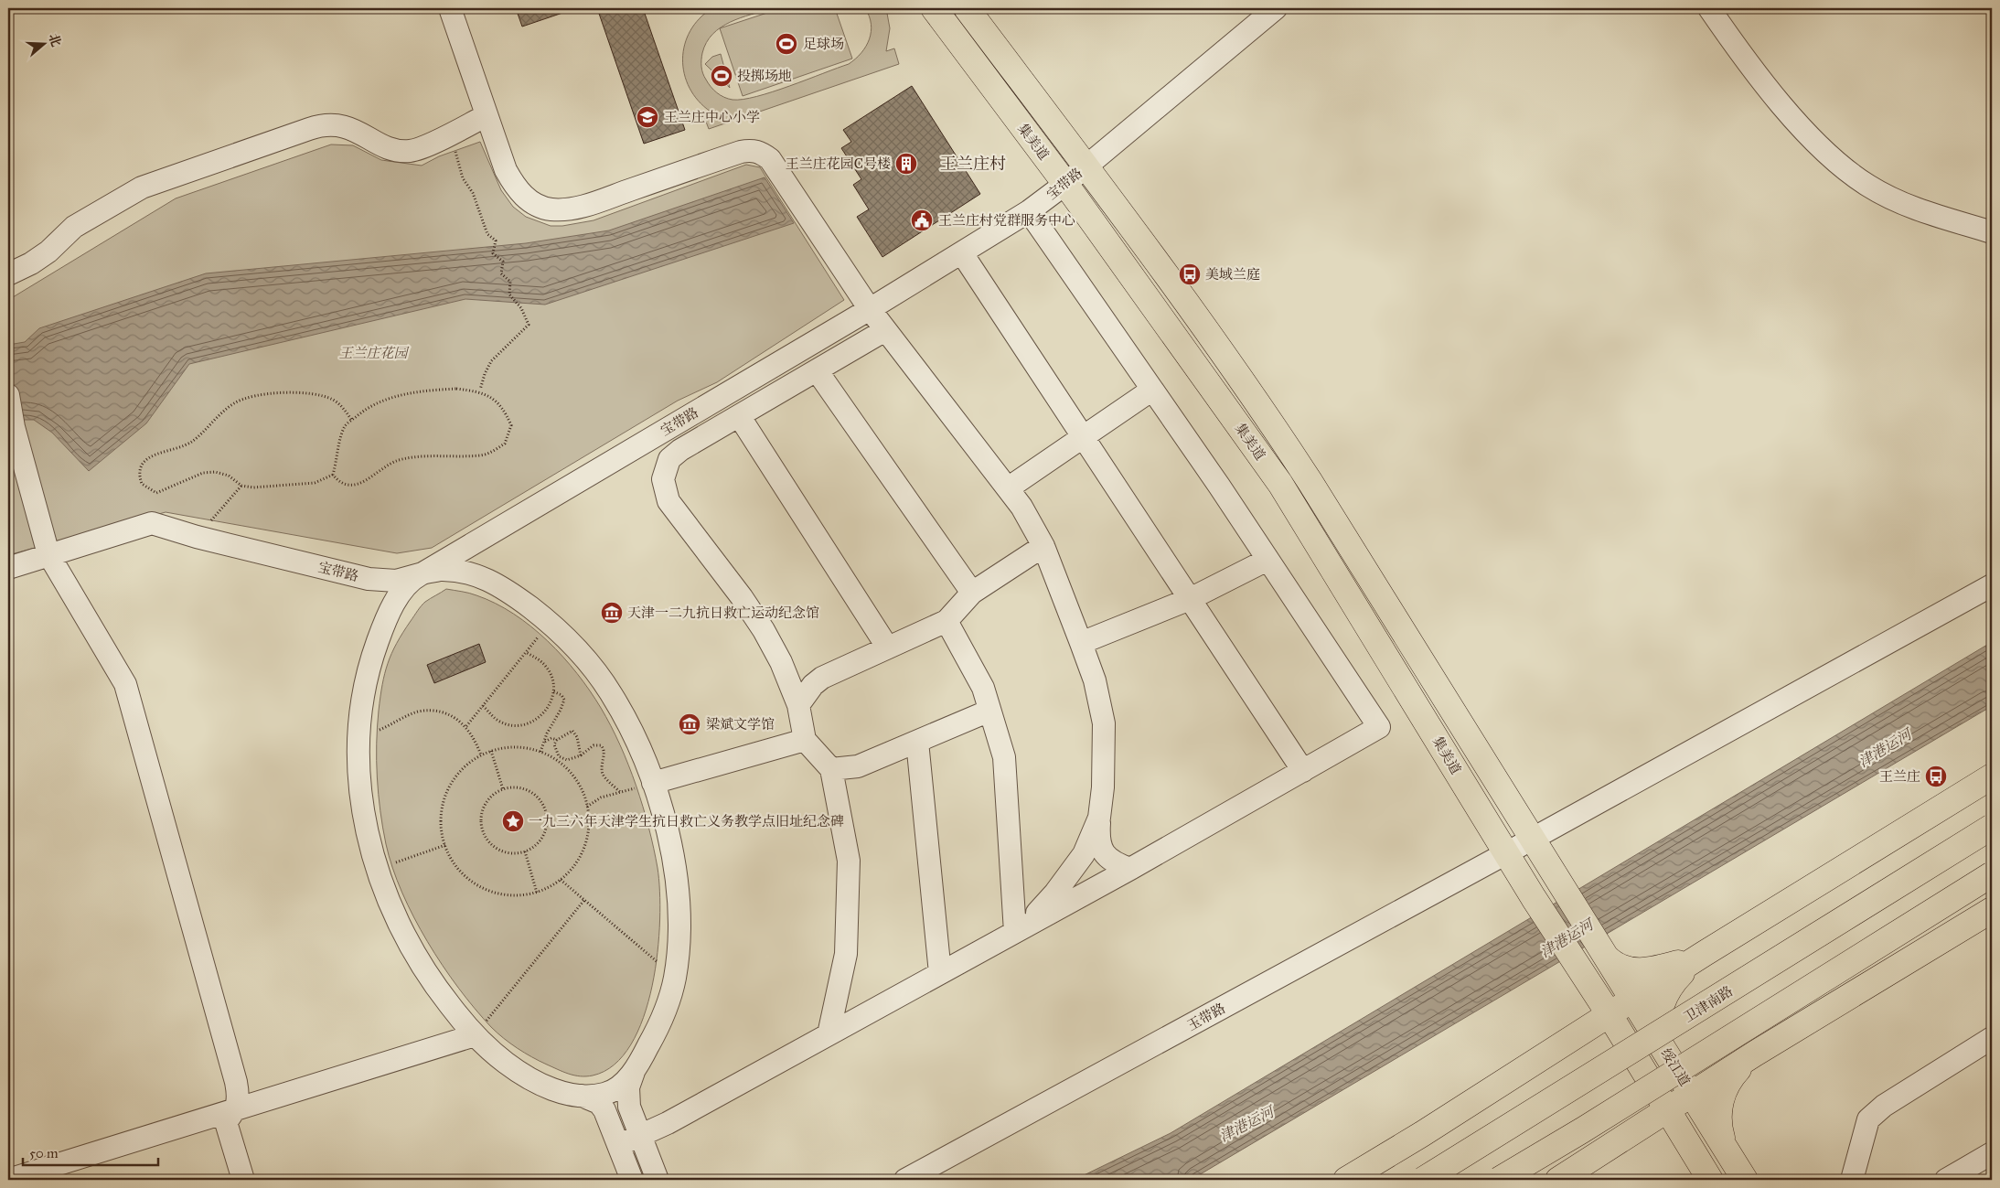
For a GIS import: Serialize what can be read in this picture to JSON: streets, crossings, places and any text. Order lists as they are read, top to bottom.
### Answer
{
  "streets": {
    "main road": ["集美道", "卫津南路", "绥江道"],
    "street": ["宝带路", "玉带路"]
  },
  "crossings": [
    ["集美道", "宝带路"],
    ["集美道", "玉带路"],
    ["集美道", "绥江道"]
  ],
  "districts": ["王兰庄村"],
  "water": ["津港运河"],
  "parks": ["王兰庄花园"],
  "places": {
    "sports": ["足球场", "投掷场地"],
    "school or university": ["王兰庄中心小学"],
    "building": ["王兰庄花园C号楼"],
    "public building": ["王兰庄村党群服务中心"],
    "bus stop": ["美域兰庭", "王兰庄"],
    "museum": ["天津一二九抗日救亡运动纪念馆", "梁斌文学馆"],
    "place": ["一九三六年天津学生抗日救亡义务教学点旧址纪念碑"]
  },
  "scale_bar": "50 m",
  "north": "right"
}
